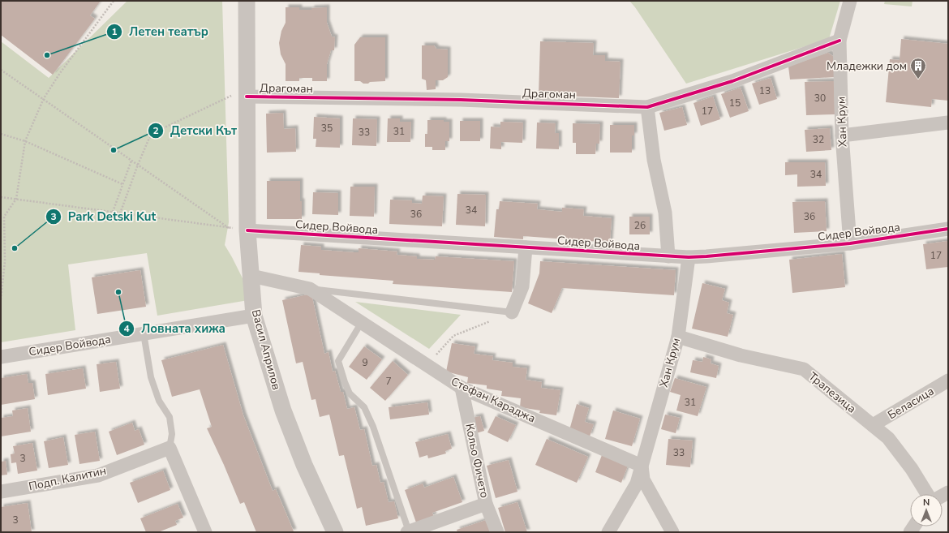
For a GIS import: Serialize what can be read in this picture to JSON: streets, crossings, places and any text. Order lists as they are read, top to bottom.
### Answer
{
  "streets": {
    "street": [
      "Драгоман",
      "Хан Крум",
      "Сидер Войвода",
      "Васил Априлов",
      "Трапезица",
      "Стефан Караджа",
      "Беласица",
      "Кольо Фичето",
      "Подп. Калитин"
    ]
  },
  "crossings": [
    ["Драгоман", "Хан Крум"],
    ["Драгоман", "Васил Априлов"],
    ["Хан Крум", "Сидер Войвода"],
    ["Хан Крум", "Трапезица"],
    ["Хан Крум", "Стефан Караджа"],
    ["Сидер Войвода", "Васил Априлов"],
    ["Васил Априлов", "Стефан Караджа"],
    ["Трапезица", "Беласица"],
    ["Стефан Караджа", "Кольо Фичето"]
  ],
  "places": {
    "other": [
      "Летен театър",
      "Детски Кът",
      "Park Detski Kut",
      "Ловната хижа"
    ],
    "building": ["Младежки дом"]
  },
  "house_numbers": [
    "13",
    "30",
    "15",
    "17",
    "35",
    "31",
    "33",
    "32",
    "34",
    "34",
    "36",
    "36",
    "26",
    "17",
    "9",
    "7",
    "31",
    "33",
    "3",
    "3"
  ],
  "north": "top"
}
